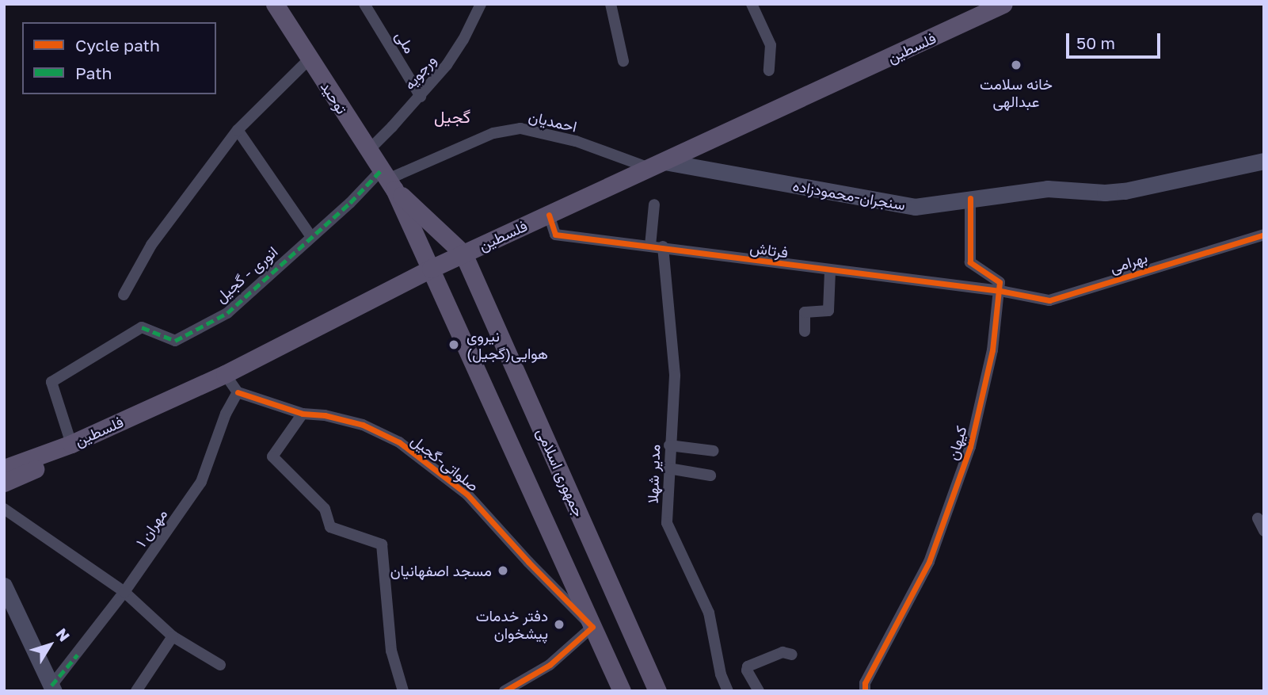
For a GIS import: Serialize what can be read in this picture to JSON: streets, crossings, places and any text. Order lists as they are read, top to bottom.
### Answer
{
  "streets": {
    "main road": ["فلسطین", "توحید", "جمهوری اسلامی"],
    "street": [
      "ملی",
      "ورجویه",
      "احمدیان",
      "سنجران-محمودزاده",
      "فرتاش",
      "بهرامی",
      "انوری - گجیل",
      "کیهان",
      "صلواتی-گجیل",
      "مدیر شهلا",
      "مهران ۱"
    ]
  },
  "crossings": [
    ["ملی", "ورجویه"],
    ["فلسطین", "احمدیان"],
    ["فلسطین", "سنجران-محمودزاده"],
    ["فلسطین", "فرتاش"],
    ["فلسطین", "انوری - گجیل"],
    ["فلسطین", "صلواتی-گجیل"],
    ["فلسطین", "جمهوری اسلامی"],
    ["فلسطین", "مهران ۱"],
    ["ورجویه", "توحید"],
    ["توحید", "احمدیان"],
    ["توحید", "انوری - گجیل"],
    ["احمدیان", "سنجران-محمودزاده"],
    ["احمدیان", "انوری - گجیل"],
    ["فرتاش", "بهرامی"],
    ["فرتاش", "کیهان"],
    ["فرتاش", "مدیر شهلا"],
    ["بهرامی", "کیهان"],
    ["صلواتی-گجیل", "مهران ۱"]
  ],
  "districts": ["گجیل"],
  "places": [
    "خانه سلامت عبدالهی",
    "نیروی هوایی(گجیل)",
    "مسجد اصفهانیان",
    "دفتر خدمات پیشخوان"
  ],
  "legend": ["Cycle path", "Path"],
  "scale_bar": "50 m",
  "north": "top right"
}
